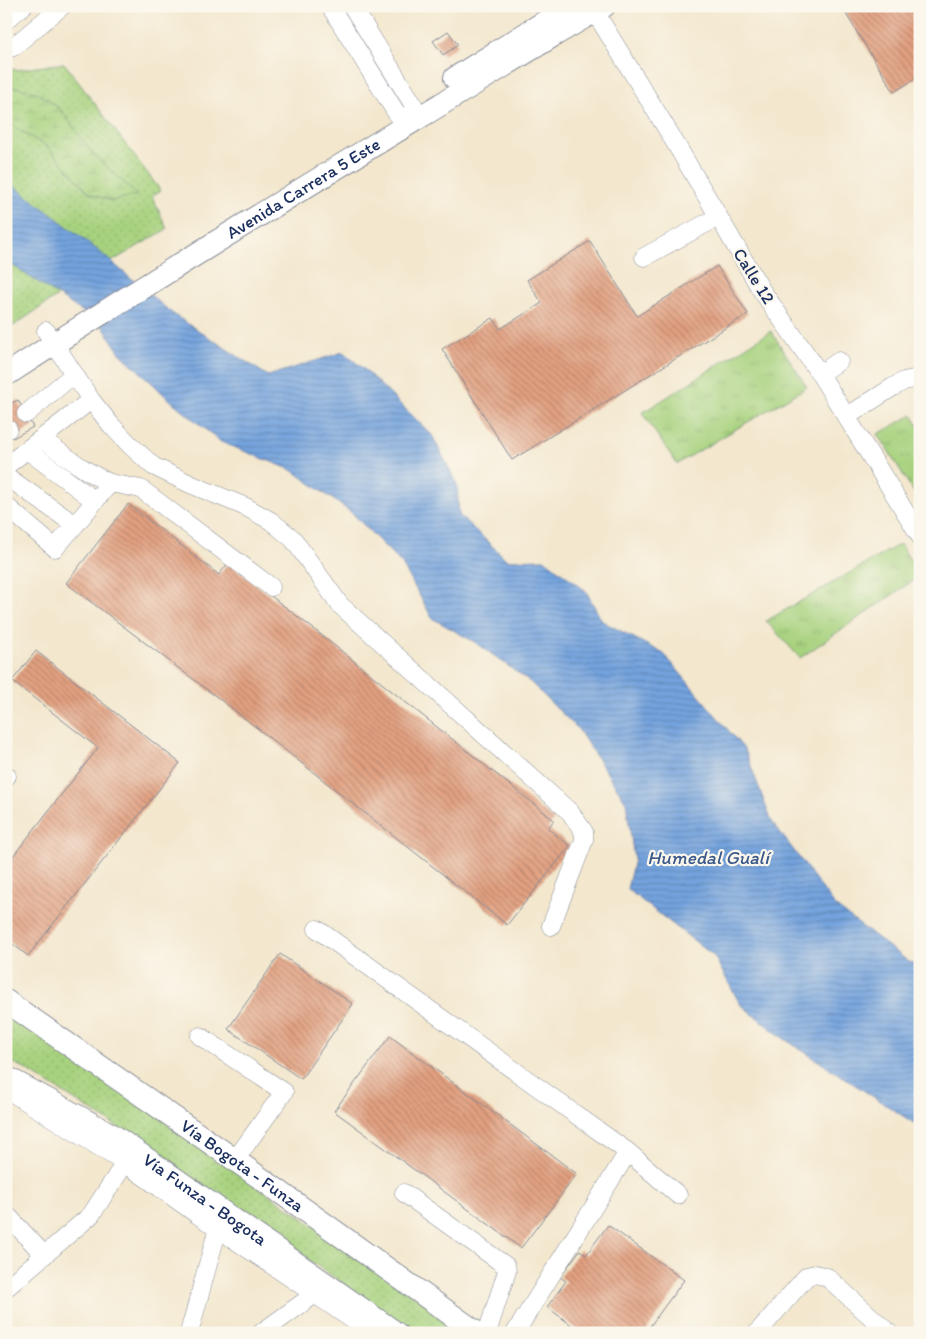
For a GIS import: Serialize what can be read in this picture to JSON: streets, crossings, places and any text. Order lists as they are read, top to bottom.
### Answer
{
  "streets": {
    "main road": ["Avenida Carrera 5 Este", "Vía Bogota - Funza", "Vía Funza - Bogota"],
    "street": ["Calle 12"]
  },
  "crossings": [
    ["Avenida Carrera 5 Este", "Calle 12"]
  ],
  "water": ["Humedal Gualí"]
}
